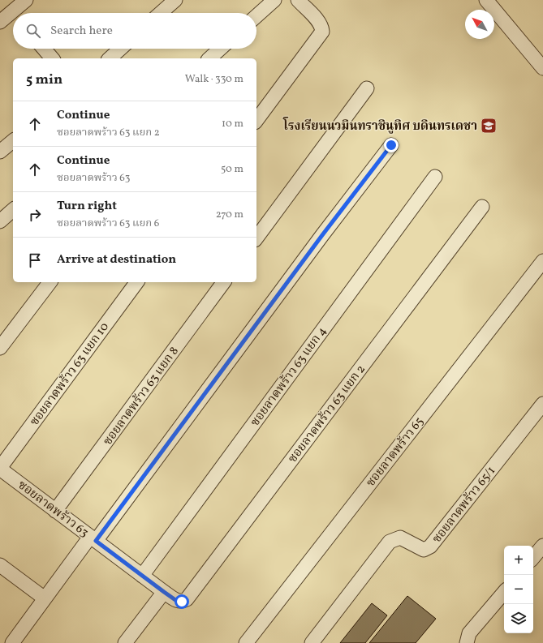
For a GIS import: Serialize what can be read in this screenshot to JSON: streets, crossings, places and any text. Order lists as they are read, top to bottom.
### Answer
{
  "streets": {
    "street": [
      "ซอยลาดพร้าว 63 แยก 10",
      "ซอยลาดพร้าว 63 แยก 4",
      "ซอยลาดพร้าว 63 แยก 8",
      "ซอยลาดพร้าว 63 แยก 2",
      "ซอยลาดพร้าว 65",
      "ซอยลาดพร้าว 65/1",
      "ซอยลาดพร้าว 63"
    ]
  },
  "crossings": [
    ["ซอยลาดพร้าว 63 แยก 10", "ซอยลาดพร้าว 63"],
    ["ซอยลาดพร้าว 63 แยก 4", "ซอยลาดพร้าว 63"],
    ["ซอยลาดพร้าว 63 แยก 8", "ซอยลาดพร้าว 63"],
    ["ซอยลาดพร้าว 63 แยก 2", "ซอยลาดพร้าว 63"]
  ],
  "places": {
    "school or university": ["โรงเรียนนวมินทราชินูทิศ บดินทรเดชา"]
  },
  "north": "top left",
  "page": {
    "search": "Search here",
    "heading": ["5 min", "Walk · 330 m"],
    "list": [
      ["Continue", "ซอยลาดพร้าว 63 แยก 2", "10 m"],
      ["Continue", "ซอยลาดพร้าว 63", "50 m"],
      ["Turn right", "ซอยลาดพร้าว 63 แยก 6", "270 m"],
      "Arrive at destination"
    ],
    "map_buttons": ["+", "−"]
  }
}
